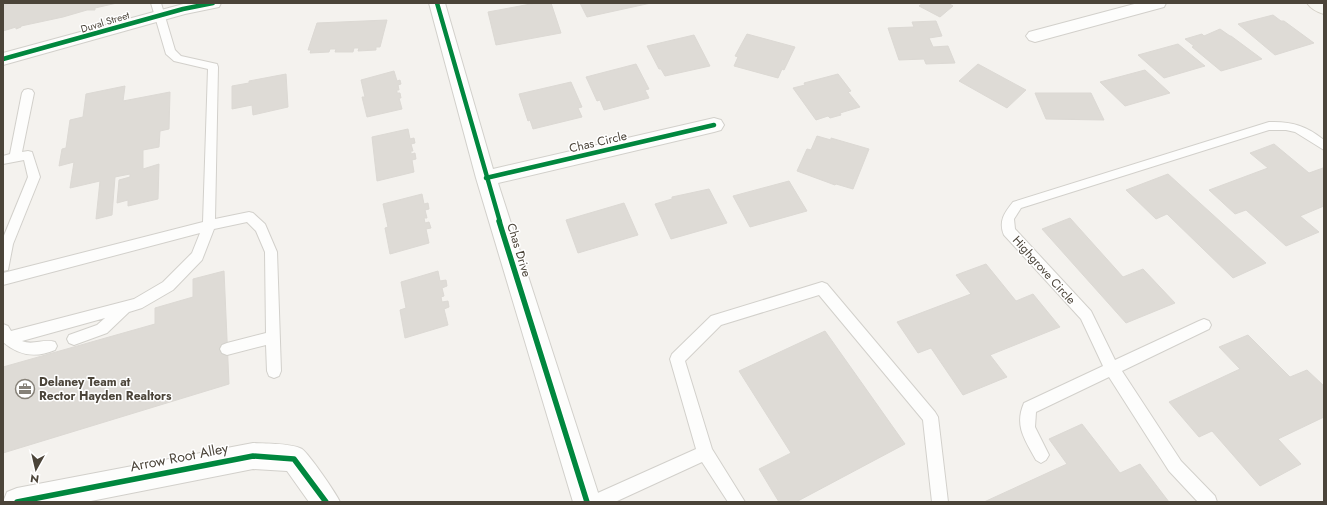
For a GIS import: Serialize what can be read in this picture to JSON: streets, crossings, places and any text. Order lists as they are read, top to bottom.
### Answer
{
  "streets": {
    "street": [
      "Duval Street",
      "Chas Circle",
      "Chas Drive",
      "Arrow Root Alley"
    ],
    "lane": ["Highgrove Circle"]
  },
  "crossings": [
    ["Chas Circle", "Chas Drive"]
  ],
  "places": {
    "office": ["Delaney Team at Rector Hayden Realtors"]
  },
  "north": "bottom"
}
